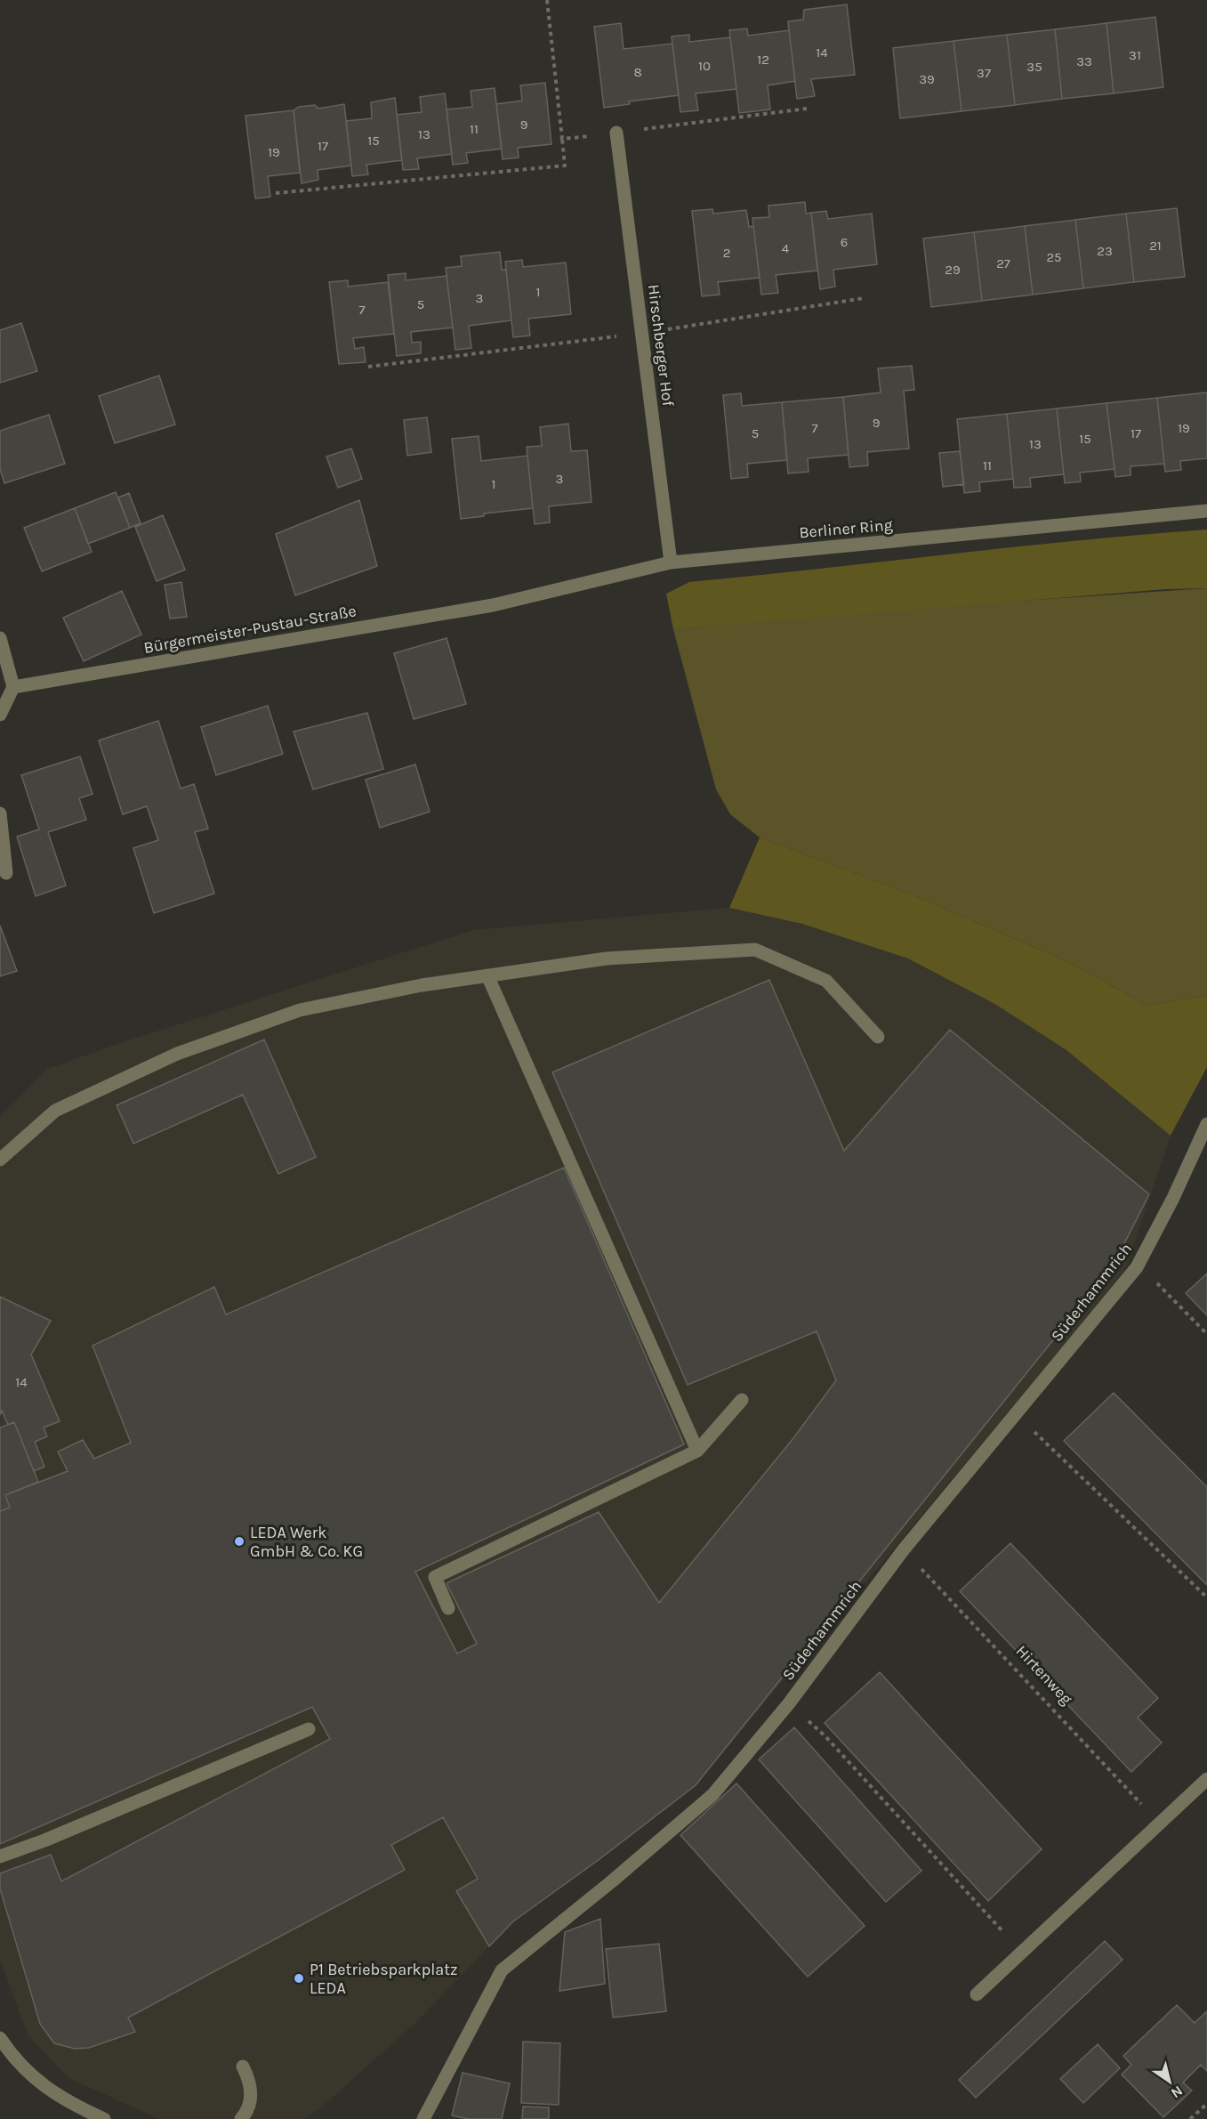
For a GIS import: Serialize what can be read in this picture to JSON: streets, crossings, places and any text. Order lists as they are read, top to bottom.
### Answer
{
  "streets": {
    "street": [
      "Hirschberger Hof",
      "Berliner Ring",
      "Bürgermeister-Pustau-Straße",
      "Süderhammrich"
    ],
    "path": ["Hirtenweg"]
  },
  "crossings": [
    ["Hirschberger Hof", "Berliner Ring"],
    ["Berliner Ring", "Bürgermeister-Pustau-Straße"],
    ["Süderhammrich", "Hirtenweg"]
  ],
  "places": ["LEDA Werk GmbH & Co. KG", "P1 Betriebsparkplatz LEDA"],
  "house_numbers": [
    "14",
    "31",
    "12",
    "33",
    "10",
    "35",
    "8",
    "37",
    "39",
    "9",
    "11",
    "13",
    "15",
    "17",
    "19",
    "6",
    "21",
    "4",
    "23",
    "2",
    "25",
    "27",
    "29",
    "1",
    "3",
    "5",
    "7",
    "9",
    "7",
    "19",
    "5",
    "17",
    "15",
    "13",
    "11",
    "3",
    "1",
    "14"
  ],
  "north": "bottom right"
}
